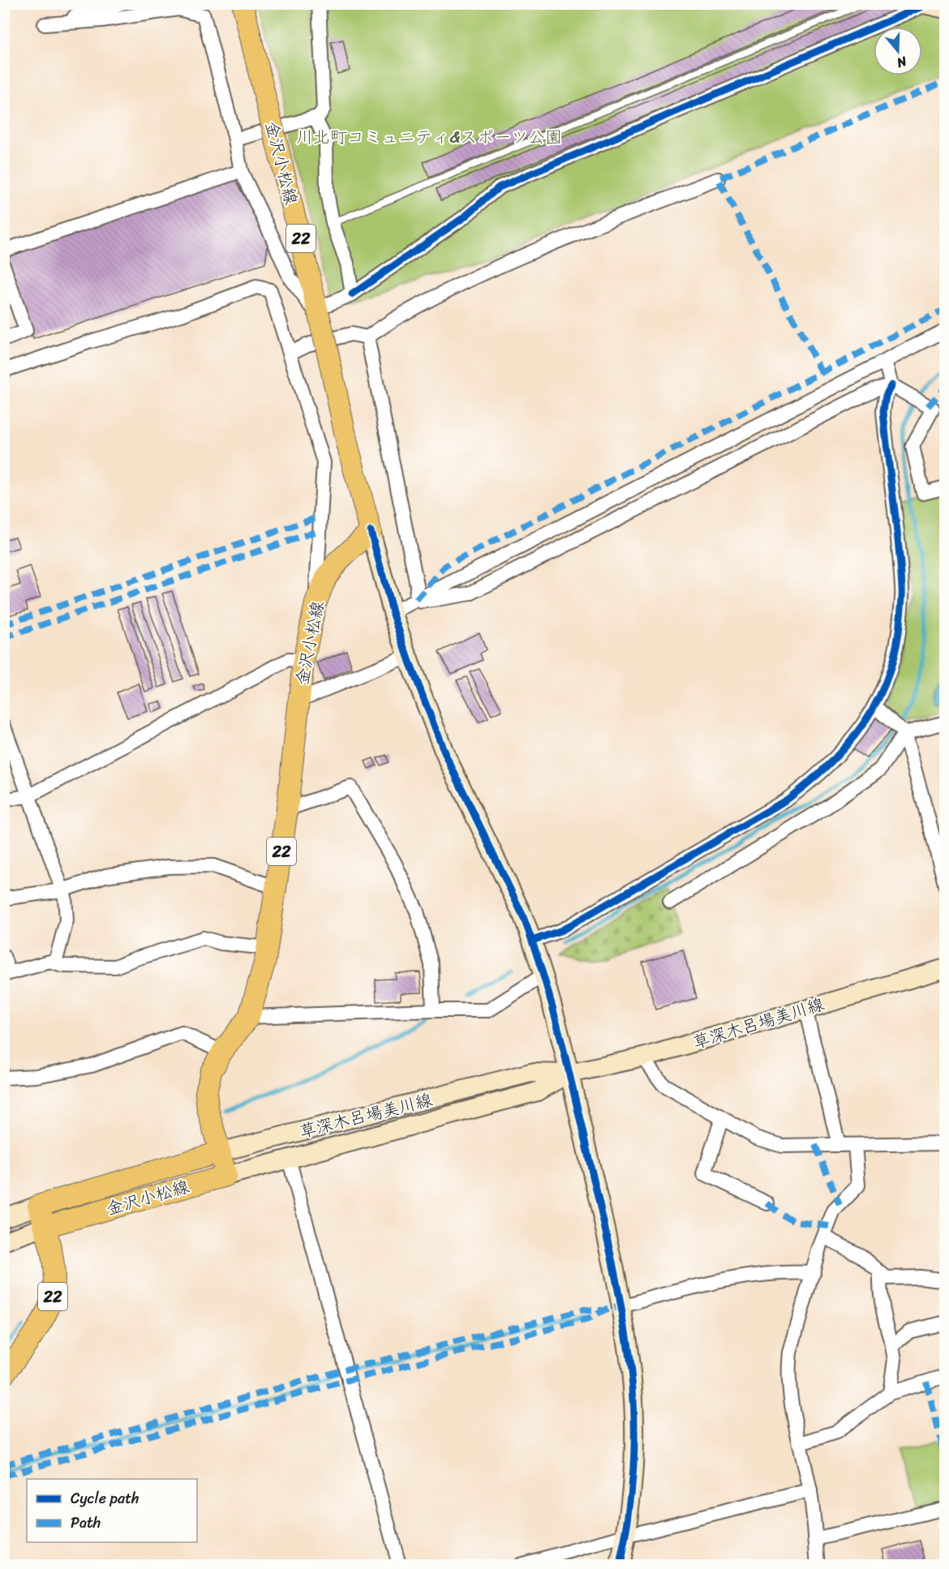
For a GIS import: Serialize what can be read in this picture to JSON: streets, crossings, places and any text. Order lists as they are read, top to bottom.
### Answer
{
  "streets": {
    "main road": ["金沢小松線", "22", "草深木呂場美川線"]
  },
  "crossings": [
    ["金沢小松線", "22"],
    ["金沢小松線", "草深木呂場美川線"]
  ],
  "parks": ["川北町コミュニティ&スポーツ公園"],
  "legend": ["Cycle path", "Path"],
  "north": "bottom"
}
